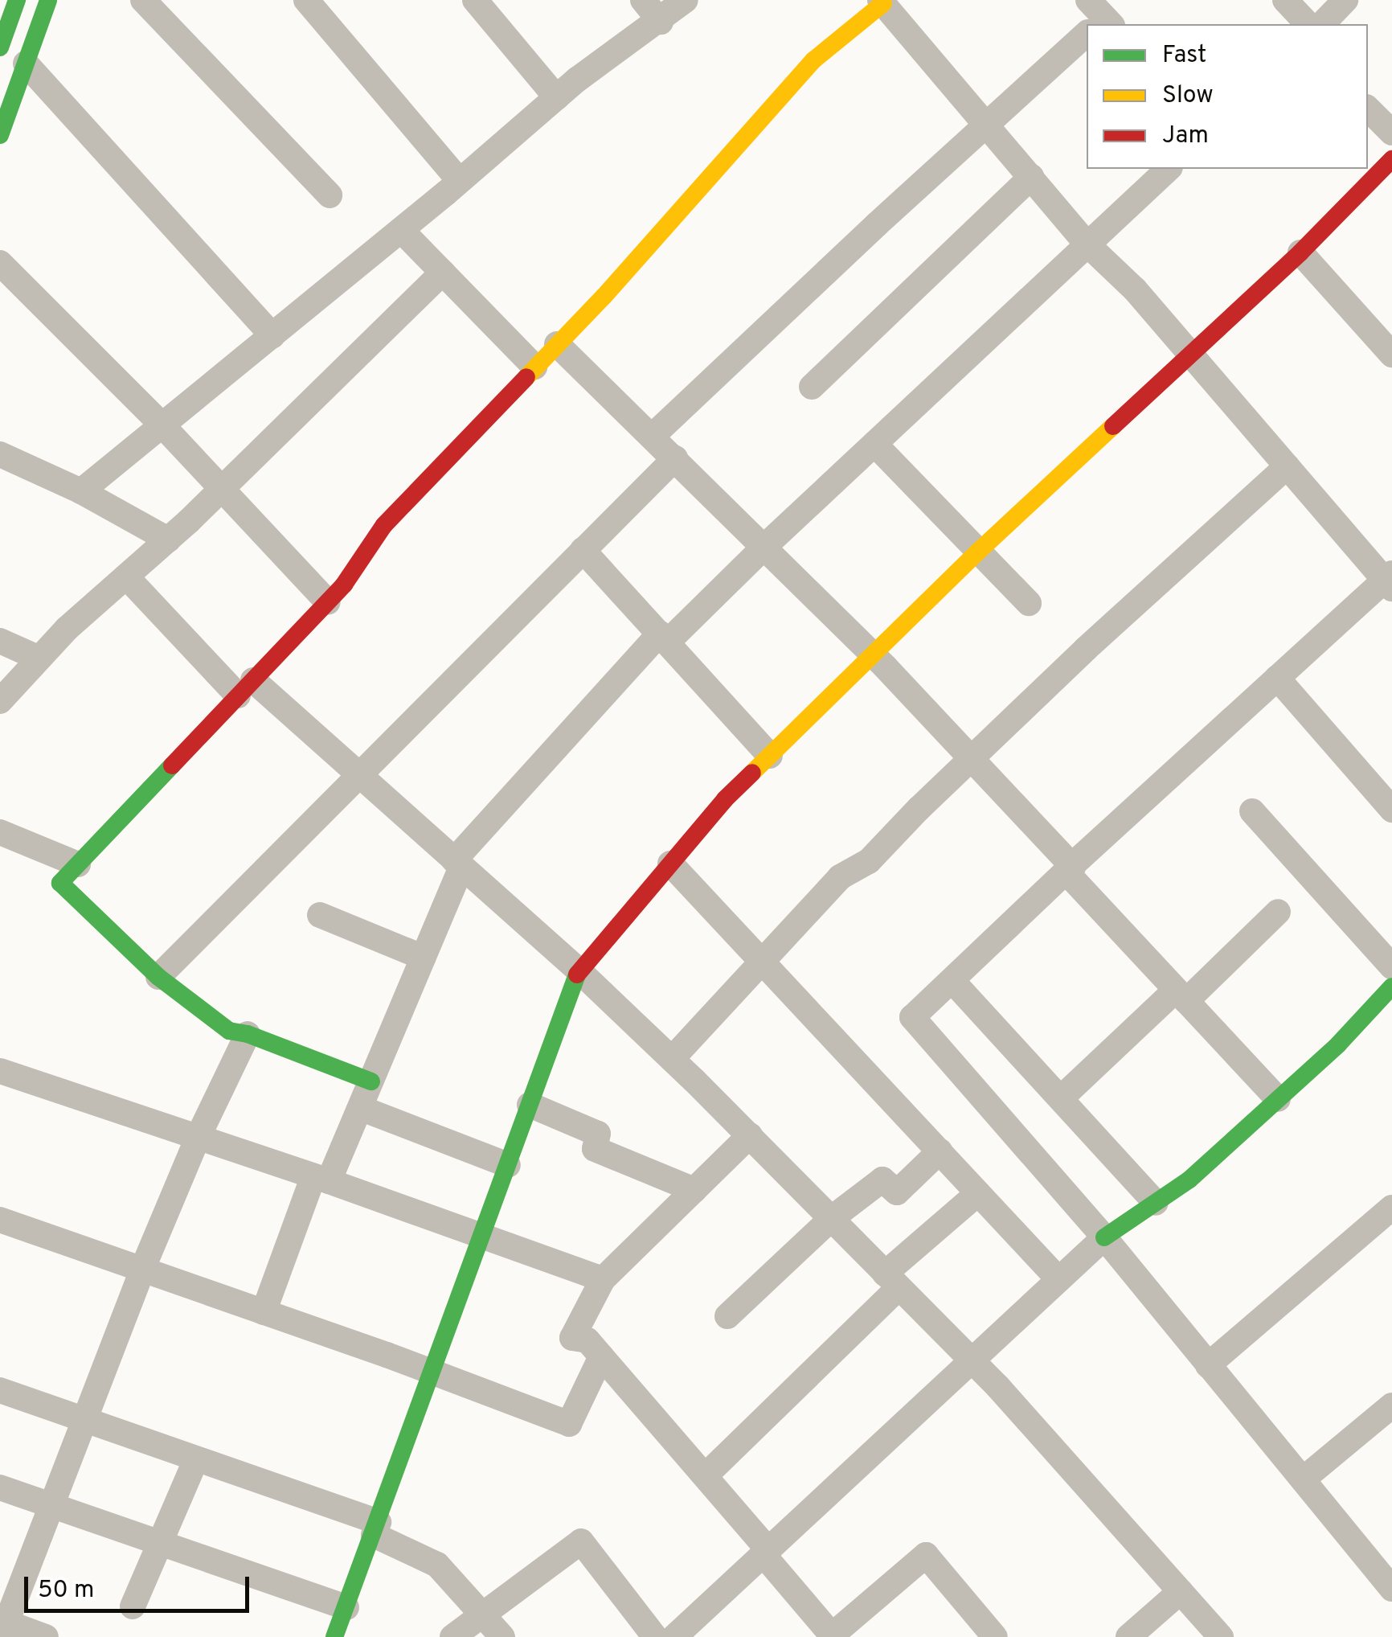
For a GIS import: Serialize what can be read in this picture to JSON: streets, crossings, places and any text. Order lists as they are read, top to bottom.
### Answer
{
  "legend": ["Fast", "Slow", "Jam"],
  "scale_bar": "50 m"
}
